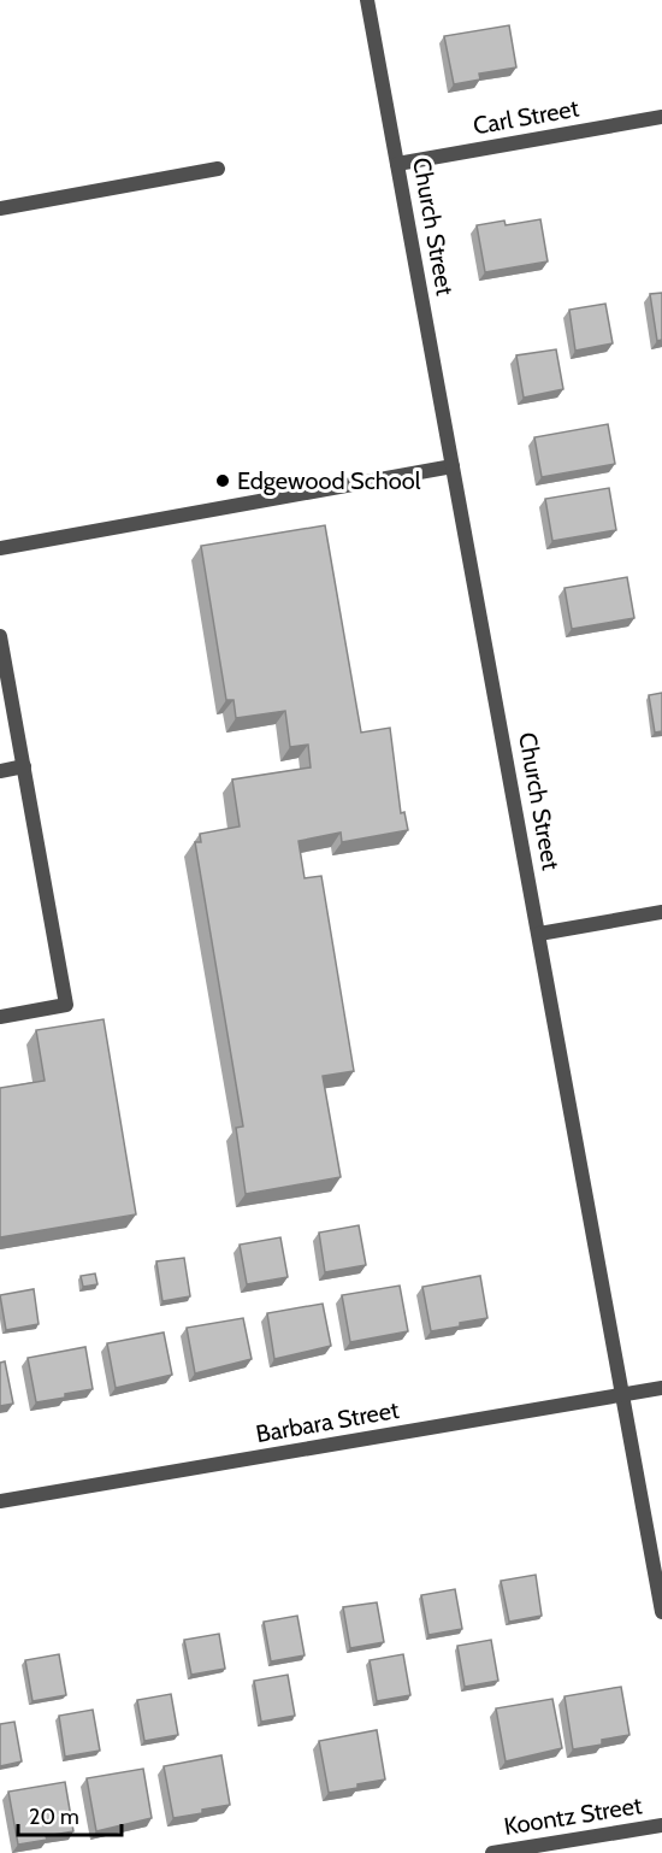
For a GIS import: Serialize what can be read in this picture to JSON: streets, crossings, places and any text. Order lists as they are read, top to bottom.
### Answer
{
  "streets": {
    "street": [
      "Carl Street",
      "Church Street",
      "Barbara Street",
      "Koontz Street"
    ]
  },
  "crossings": [
    ["Carl Street", "Church Street"],
    ["Church Street", "Barbara Street"]
  ],
  "places": ["Edgewood School"],
  "scale_bar": "20 m"
}
